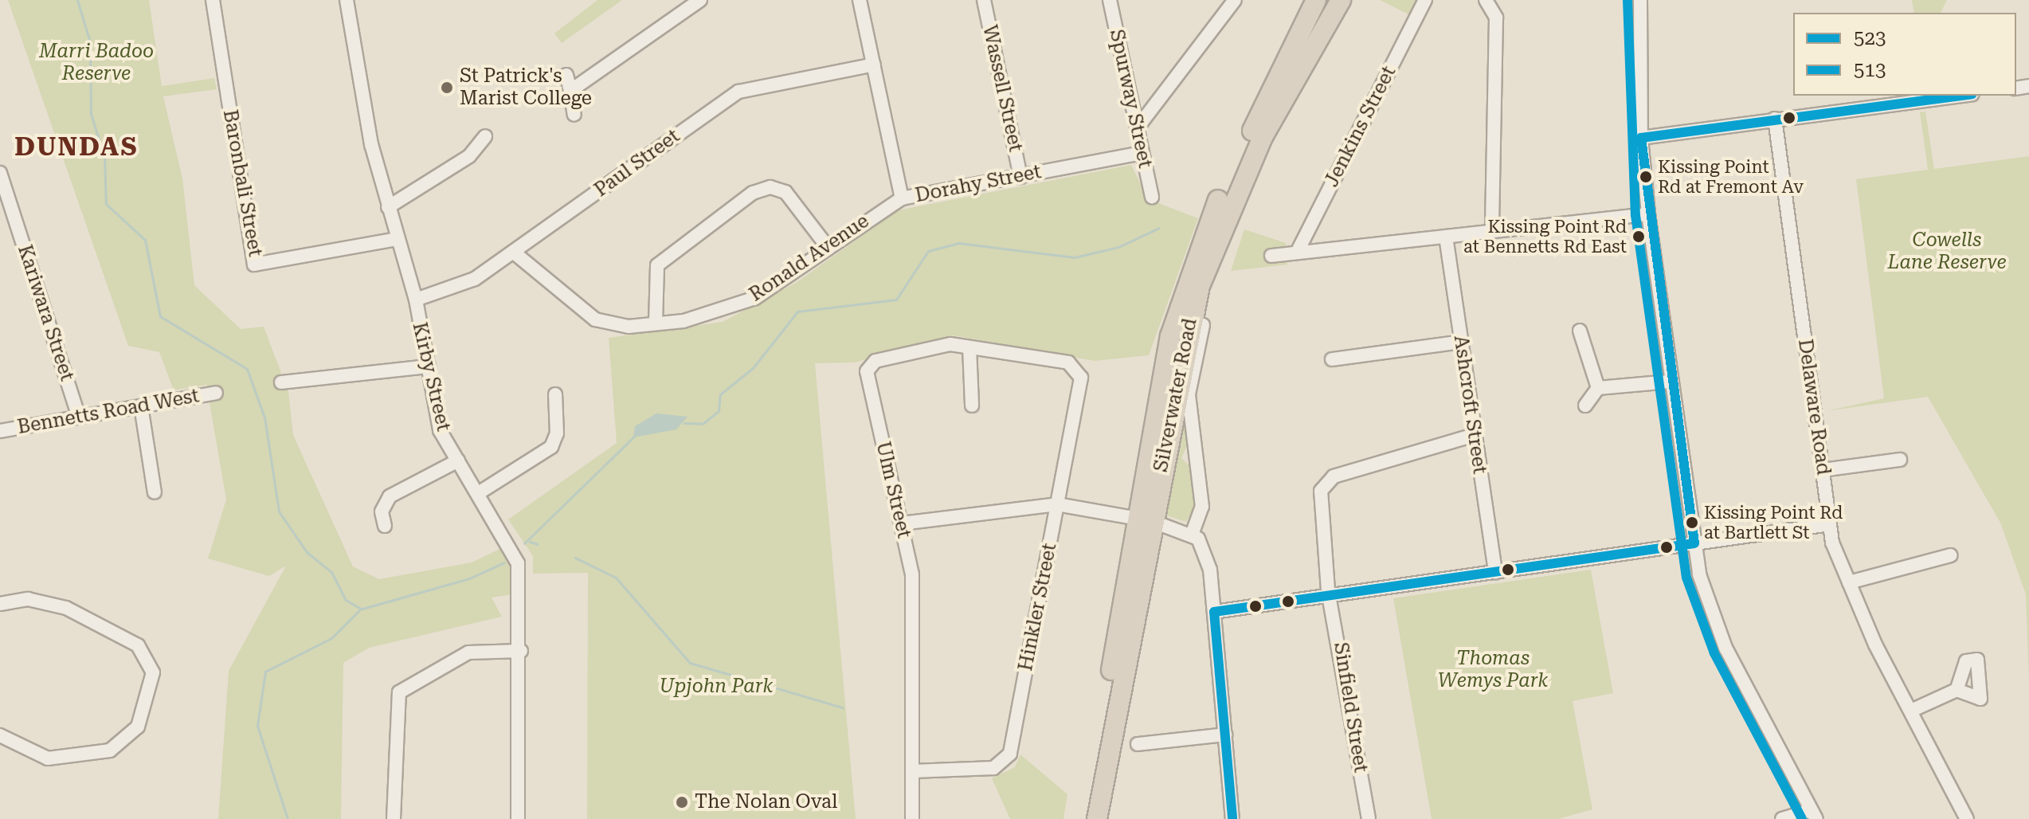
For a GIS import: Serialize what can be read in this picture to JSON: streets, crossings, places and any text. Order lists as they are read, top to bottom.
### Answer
{
  "streets": {
    "highway": ["Silverwater Road"],
    "street": [
      "Wassell Street",
      "Spurway Street",
      "Jenkins Street",
      "Paul Street",
      "Baronbali Street",
      "Dorahy Street",
      "Ronald Avenue",
      "Kariwara Street",
      "Kirby Street",
      "Ashcroft Street",
      "Delaware Road",
      "Bennetts Road West",
      "Ulm Street",
      "Hinkler Street",
      "Sinfield Street"
    ]
  },
  "crossings": [
    ["Wassell Street", "Dorahy Street"],
    ["Spurway Street", "Dorahy Street"],
    ["Paul Street", "Dorahy Street"],
    ["Paul Street", "Ronald Avenue"],
    ["Paul Street", "Kirby Street"],
    ["Baronbali Street", "Kirby Street"],
    ["Dorahy Street", "Ronald Avenue"],
    ["Kariwara Street", "Bennetts Road West"],
    ["Ashcroft Street", "Sinfield Street"],
    ["Ulm Street", "Hinkler Street"]
  ],
  "districts": ["DUNDAS"],
  "parks": [
    "Marri Badoo Reserve",
    "Cowells Lane Reserve",
    "Thomas Wemys Park",
    "Upjohn Park"
  ],
  "places": [
    "St Patrick's Marist College",
    "Kissing Point Rd at Fremont Av",
    "Kissing Point Rd at Bennetts Rd East",
    "Kissing Point Rd at Bartlett St",
    "The Nolan Oval"
  ],
  "lines": ["transit line 513", "transit line 523"],
  "legend": ["523", "513"]
}
